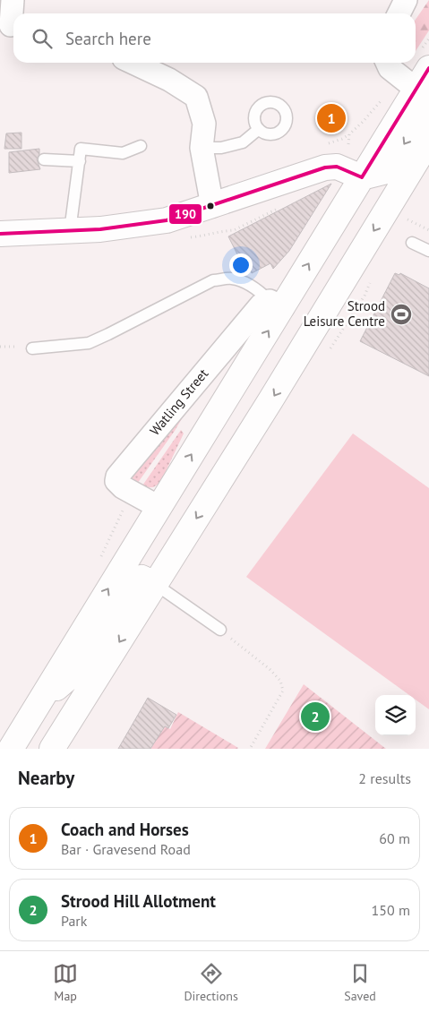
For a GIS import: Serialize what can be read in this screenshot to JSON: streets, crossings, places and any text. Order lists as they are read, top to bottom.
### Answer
{
  "streets": {
    "main road": ["Watling Street"]
  },
  "places": {
    "sports": ["Strood Leisure Centre"]
  },
  "lines": ["transit line 190"],
  "page": {
    "search": "Search here",
    "pins": ["1", "2"],
    "heading": ["Nearby", "2 results"],
    "list": [
      {
        "mark": "1",
        "name": "Coach and Horses",
        "note": "Bar · Gravesend Road",
        "value": "60 m"
      },
      {
        "mark": "2",
        "name": "Strood Hill Allotment",
        "note": "Park",
        "value": "150 m"
      }
    ],
    "nav": ["Map", "Directions", "Saved"]
  }
}
